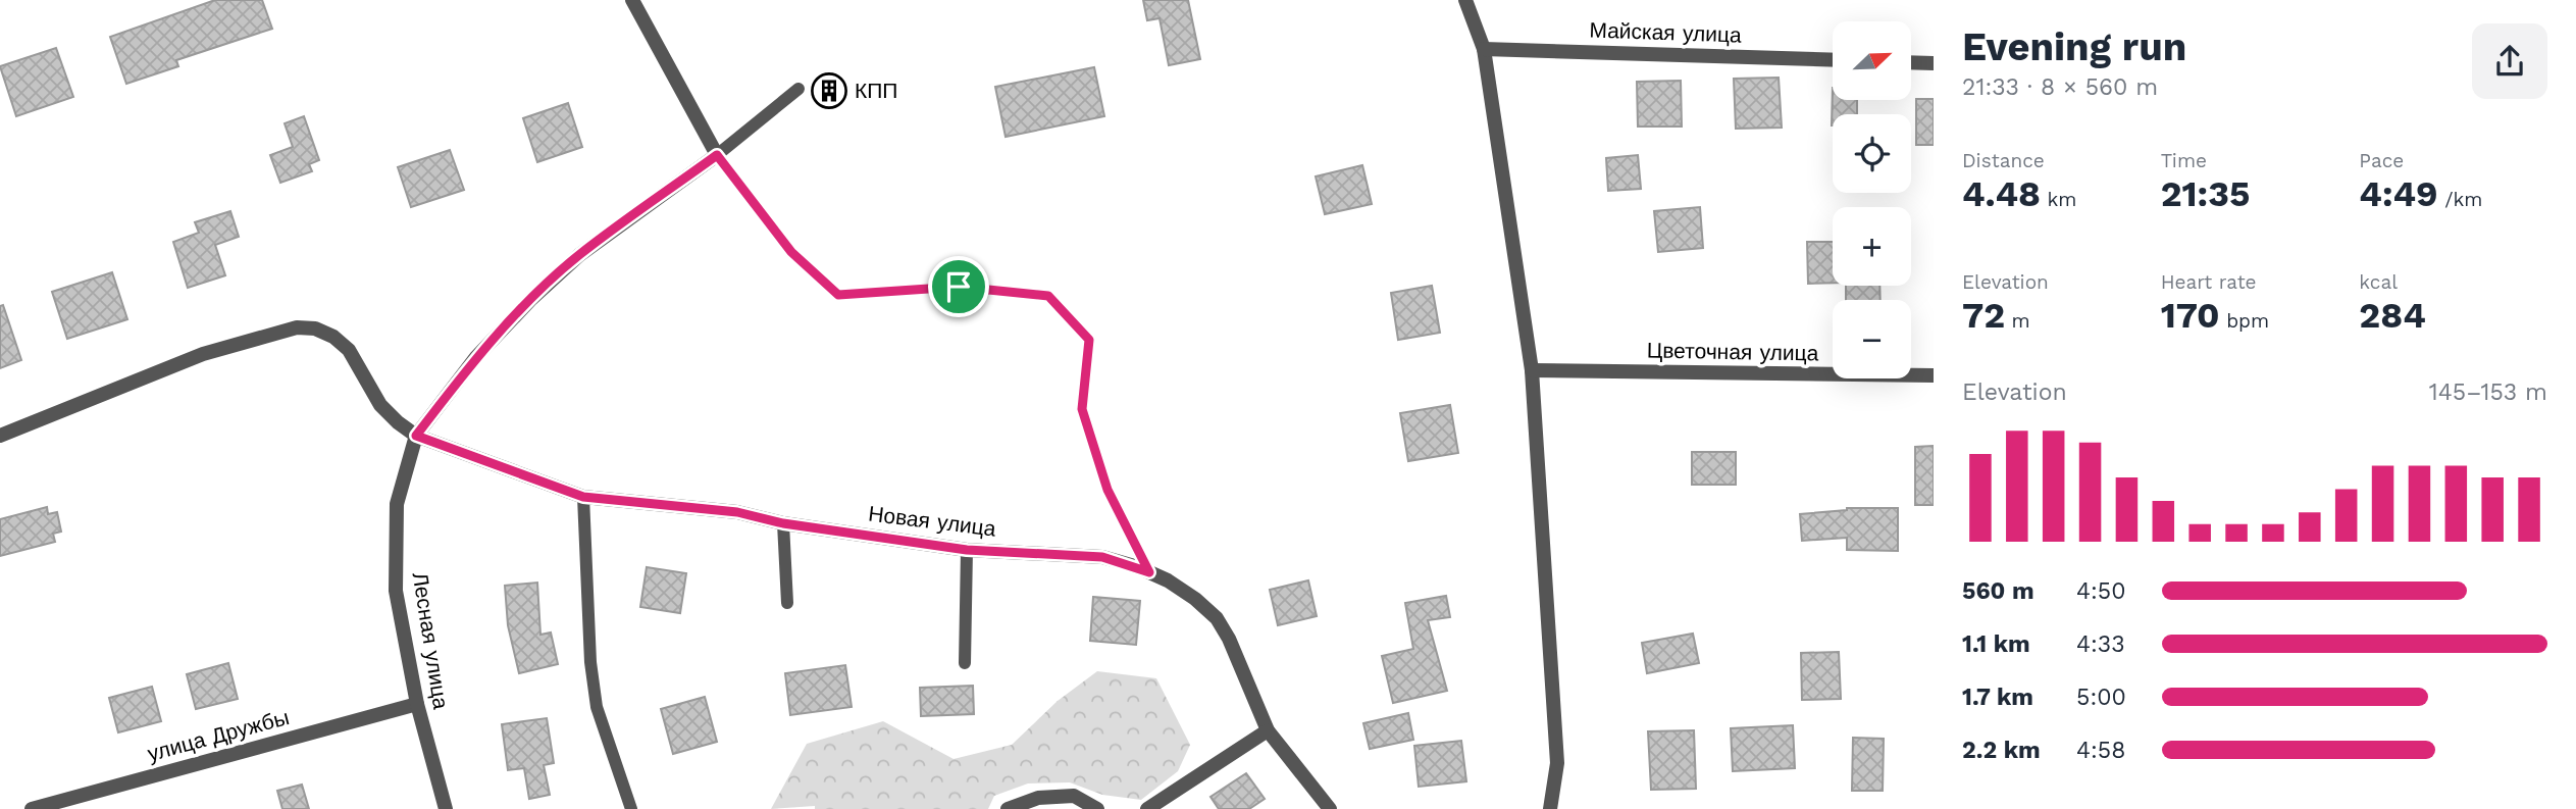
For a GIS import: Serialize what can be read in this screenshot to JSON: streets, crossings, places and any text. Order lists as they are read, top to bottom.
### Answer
{
  "streets": {
    "street": [
      "Майская улица",
      "Цветочная улица",
      "Новая улица",
      "Лесная улица",
      "улица Дружбы"
    ]
  },
  "crossings": [
    ["Новая улица", "Лесная улица"],
    ["Лесная улица", "улица Дружбы"]
  ],
  "places": {
    "building": ["КПП"]
  },
  "north": "top right",
  "page": {
    "heading": ["Evening run", "21:33 · 8 × 560 m"],
    "map_buttons": ["+", "−"],
    "stats": [
      ["Distance", "4.48 km"],
      ["Time", "21:35"],
      ["Pace", "4:49 /km"],
      ["Elevation", "72 m"],
      ["Heart rate", "170 bpm"],
      ["kcal", "284"]
    ],
    "chart": ["Elevation", "145–153 m"],
    "list": [
      {
        "name": "560 m",
        "note": "4:50"
      },
      {
        "name": "1.1 km",
        "note": "4:33"
      },
      {
        "name": "1.7 km",
        "note": "5:00"
      },
      {
        "name": "2.2 km",
        "note": "4:58"
      }
    ]
  }
}
